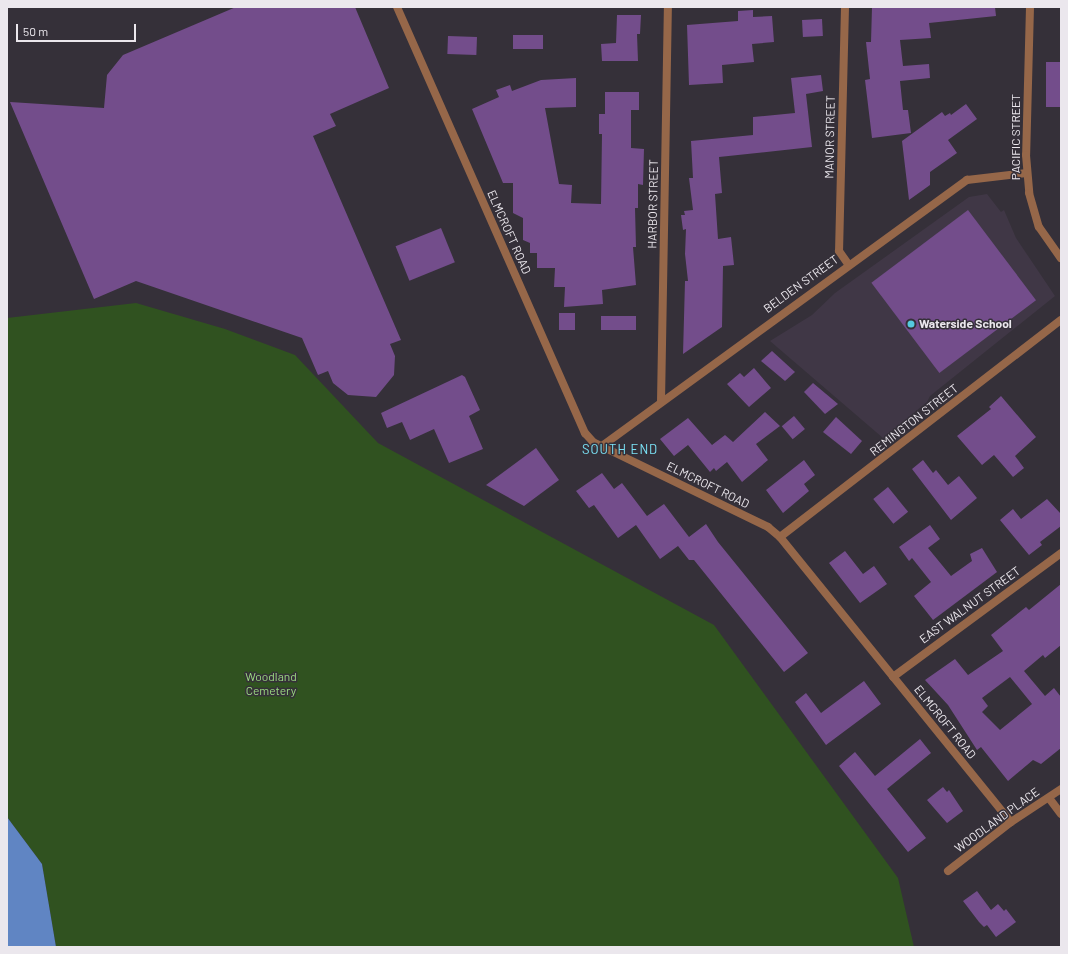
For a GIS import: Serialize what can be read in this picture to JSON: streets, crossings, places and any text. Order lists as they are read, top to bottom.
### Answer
{
  "streets": {
    "street": [
      "MANOR STREET",
      "PACIFIC STREET",
      "HARBOR STREET",
      "ELMCROFT ROAD",
      "BELDEN STREET",
      "REMINGTON STREET",
      "EAST WALNUT STREET",
      "WOODLAND PLACE"
    ]
  },
  "crossings": [
    ["MANOR STREET", "BELDEN STREET"],
    ["PACIFIC STREET", "BELDEN STREET"],
    ["HARBOR STREET", "BELDEN STREET"],
    ["ELMCROFT ROAD", "BELDEN STREET"],
    ["ELMCROFT ROAD", "REMINGTON STREET"],
    ["ELMCROFT ROAD", "EAST WALNUT STREET"],
    ["ELMCROFT ROAD", "WOODLAND PLACE"]
  ],
  "districts": ["SOUTH END"],
  "parks": ["Woodland Cemetery"],
  "places": ["Waterside School"],
  "scale_bar": "50 m"
}
